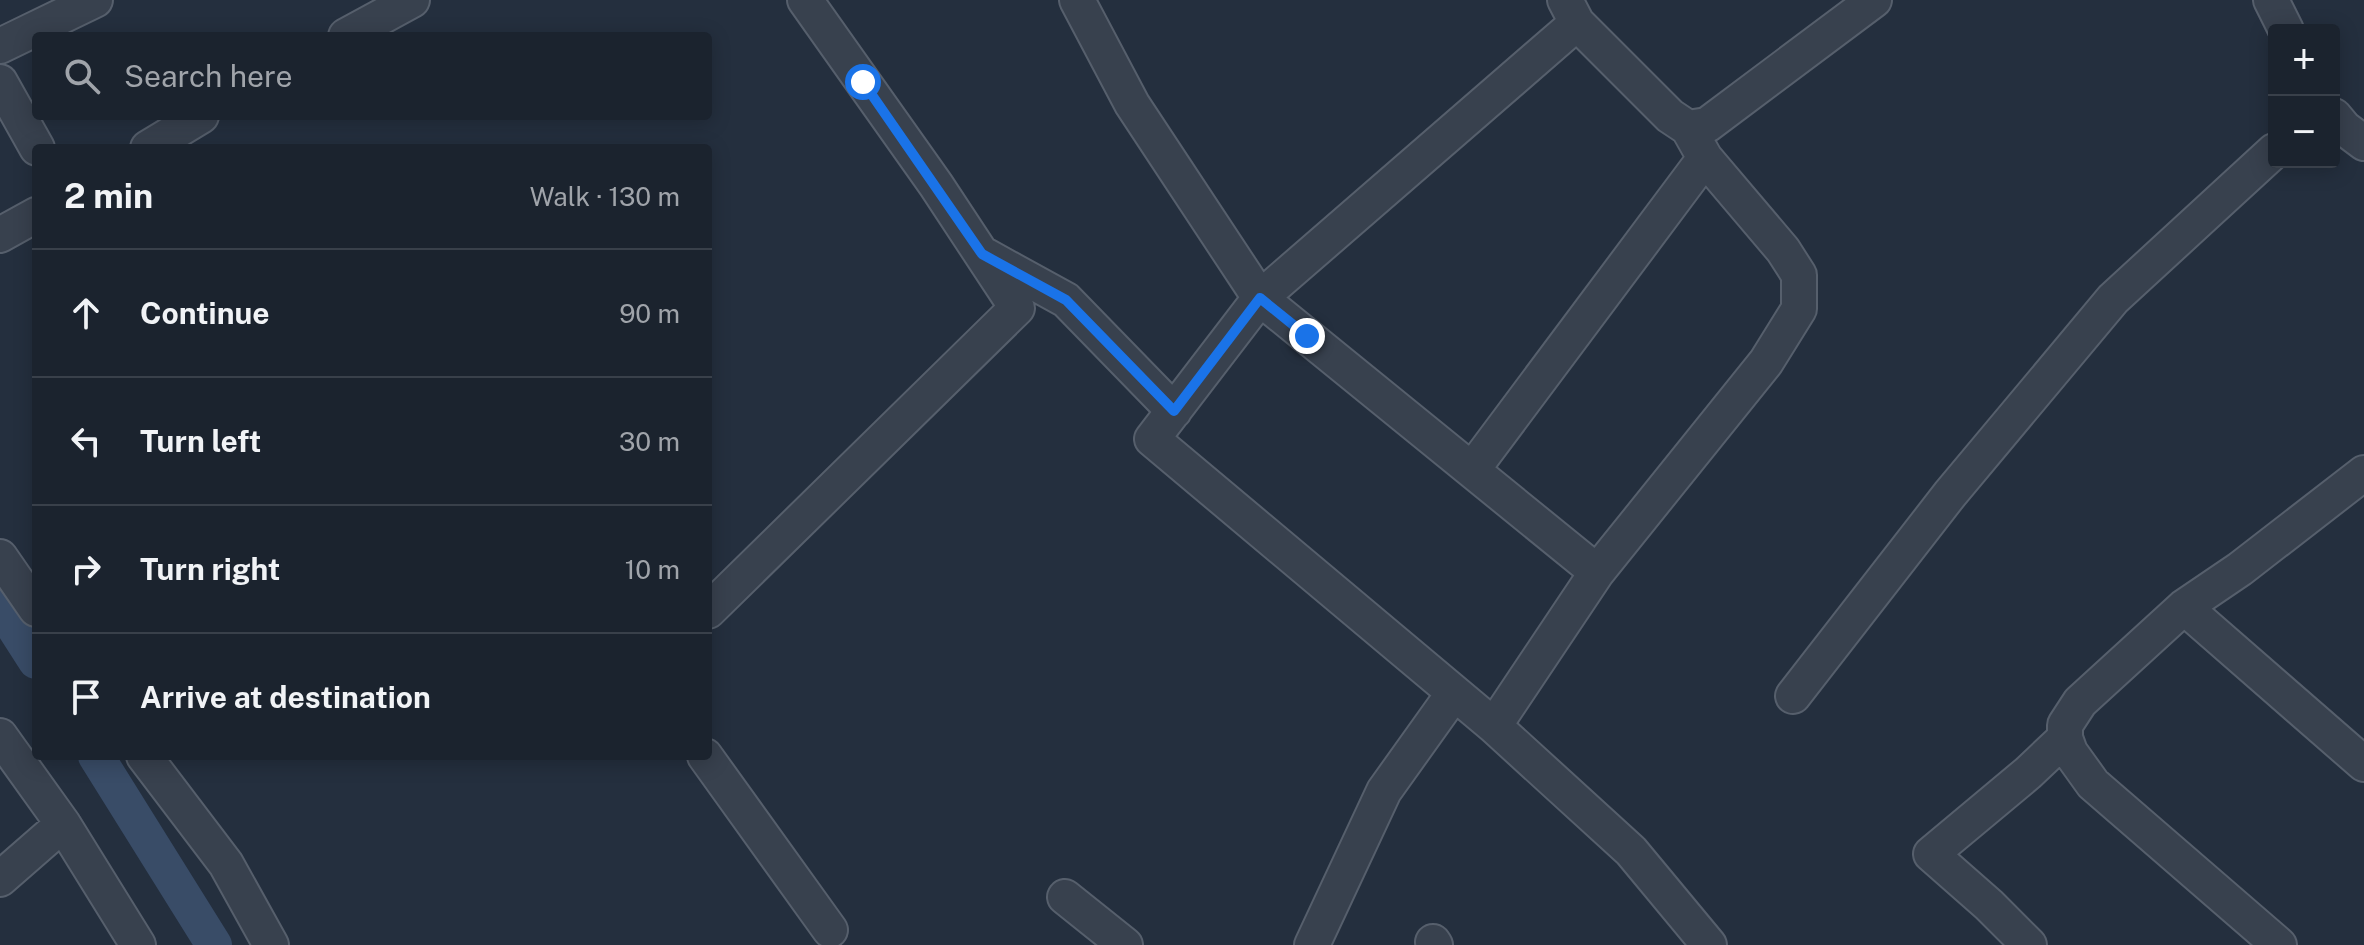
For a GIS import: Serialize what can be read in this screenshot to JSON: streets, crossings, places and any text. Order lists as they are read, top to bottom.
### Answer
{
  "page": {
    "map_buttons": ["+", "−"],
    "search": "Search here",
    "heading": ["2 min", "Walk · 130 m"],
    "list": [
      ["Continue", "90 m"],
      ["Turn left", "30 m"],
      ["Turn right", "10 m"],
      "Arrive at destination"
    ]
  }
}
